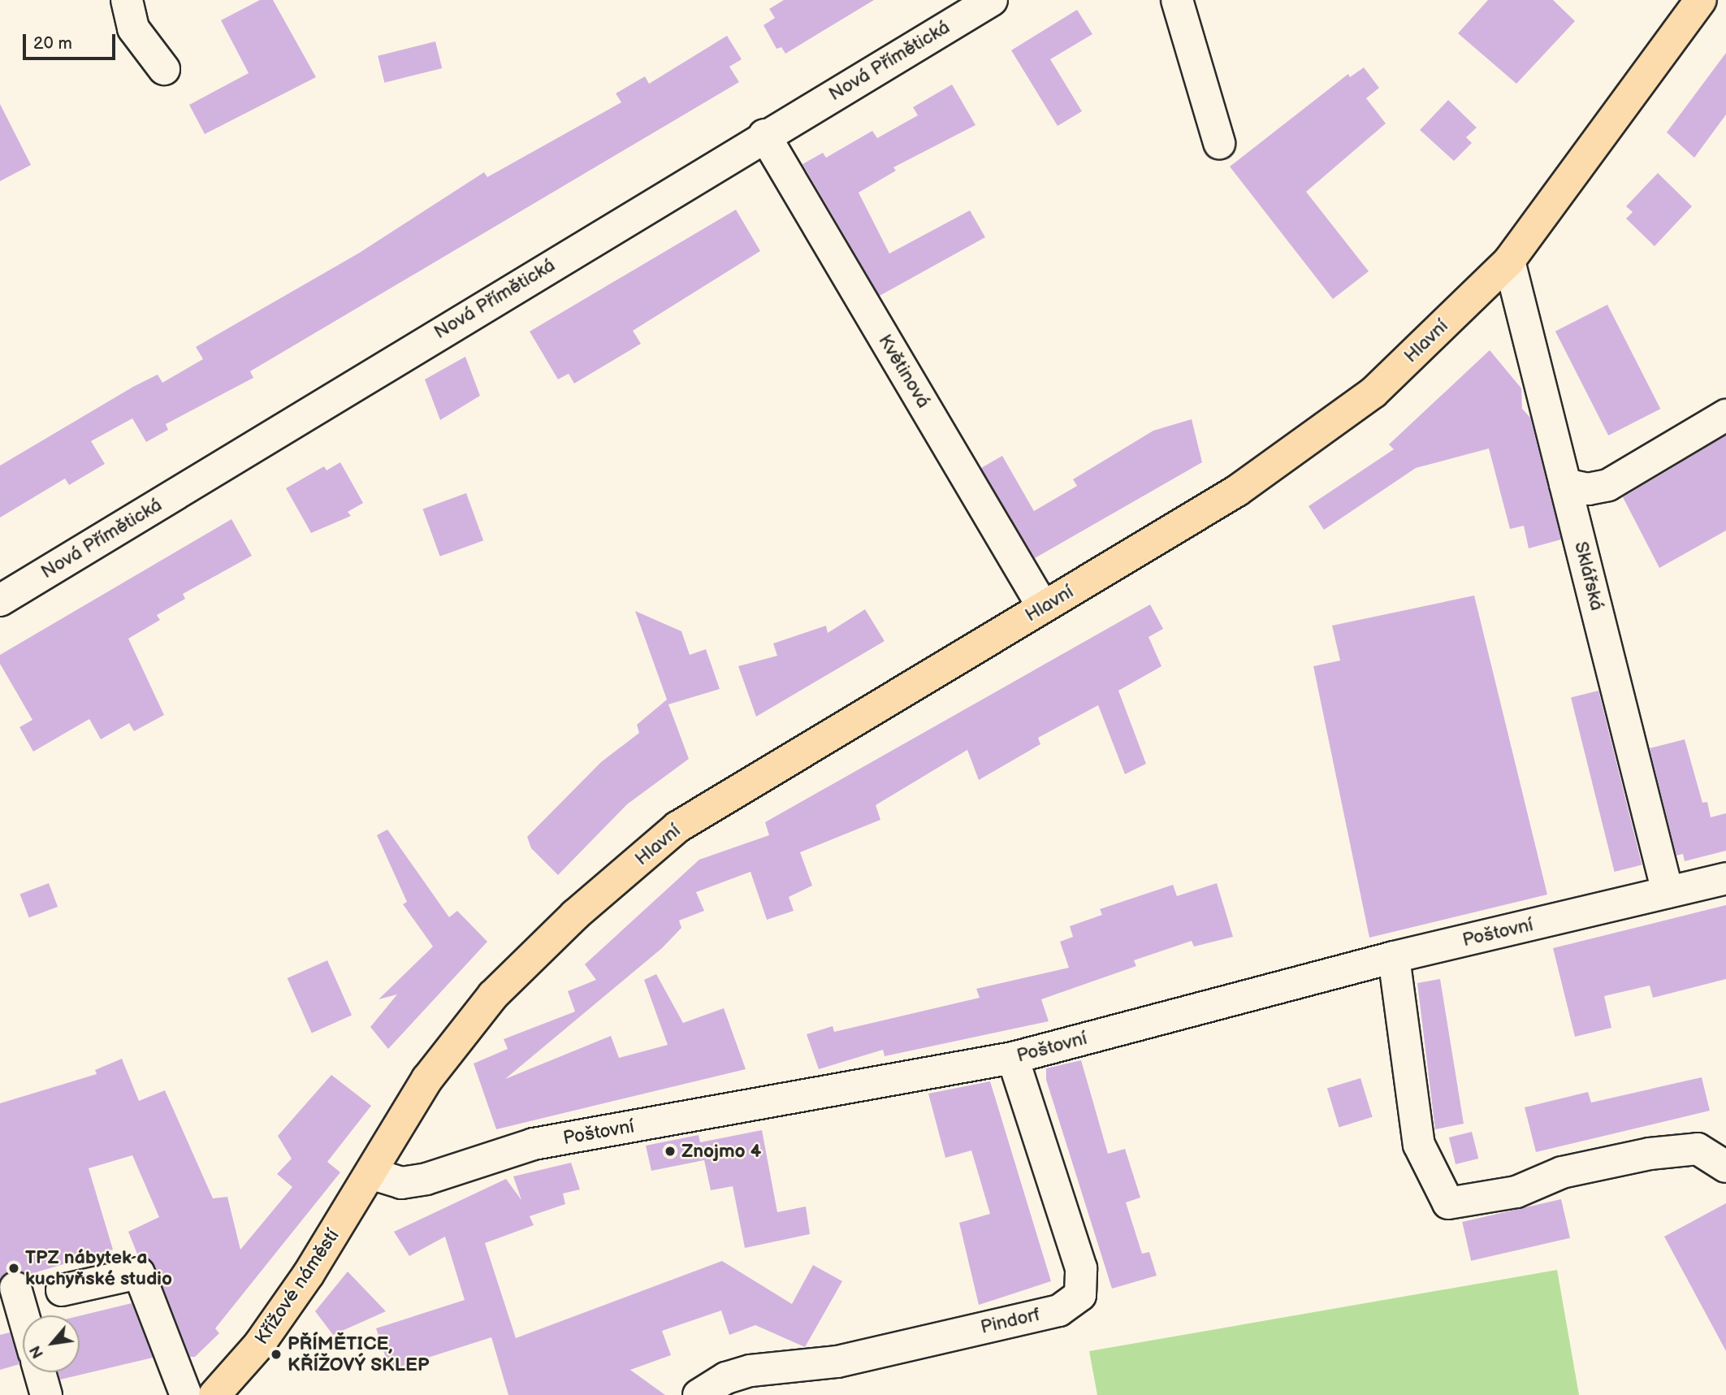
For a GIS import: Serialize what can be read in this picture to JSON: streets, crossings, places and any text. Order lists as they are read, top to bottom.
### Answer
{
  "streets": {
    "main road": ["Hlavní", "Křížové náměstí"],
    "street": [
      "Nová Přímětická",
      "Květinová",
      "Sklářská",
      "Poštovní",
      "Pindorf"
    ]
  },
  "crossings": [
    ["Nová Přímětická", "Květinová"],
    ["Hlavní", "Květinová"],
    ["Hlavní", "Sklářská"],
    ["Hlavní", "Poštovní"],
    ["Hlavní", "Křížové náměstí"],
    ["Sklářská", "Poštovní"],
    ["Poštovní", "Křížové náměstí"],
    ["Poštovní", "Pindorf"]
  ],
  "places": ["Znojmo 4", "TPZ nábytek a kuchyňské studio", "PŘÍMĚTICE, KŘÍŽOVÝ SKLEP"],
  "scale_bar": "20 m",
  "north": "bottom left"
}
